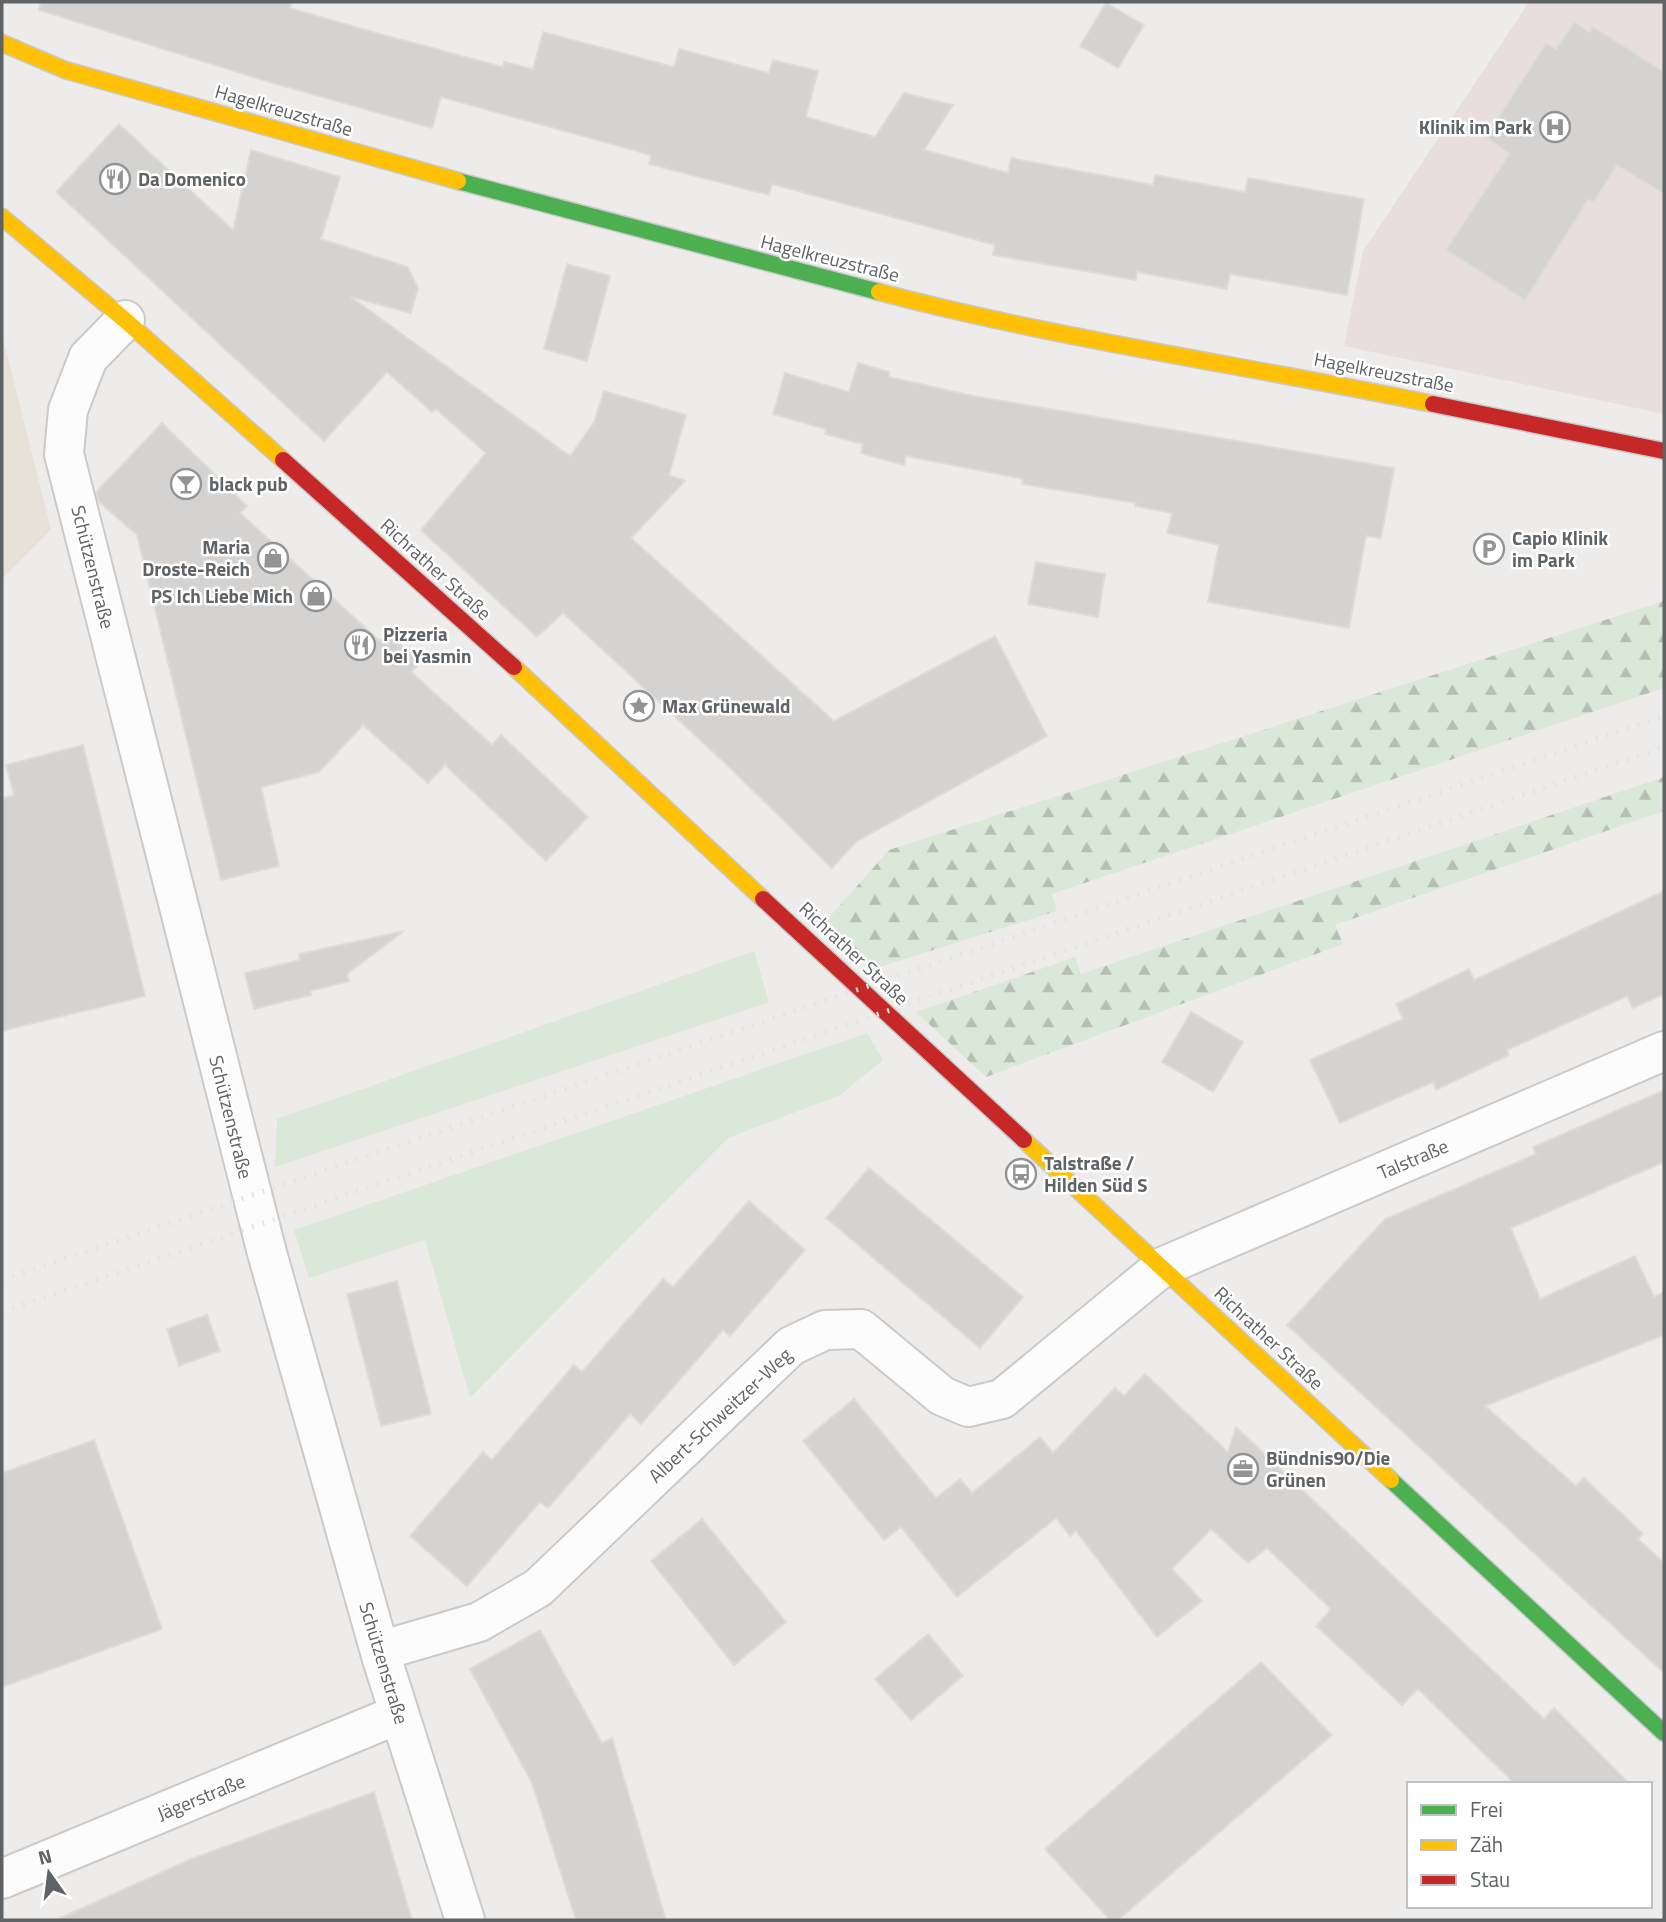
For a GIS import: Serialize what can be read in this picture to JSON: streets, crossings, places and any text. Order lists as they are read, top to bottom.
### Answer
{
  "streets": {
    "main road": ["Hagelkreuzstraße", "Richrather Straße"],
    "street": [
      "Schützenstraße",
      "Talstraße",
      "Albert-Schweitzer-Weg",
      "Jägerstraße"
    ]
  },
  "crossings": [
    ["Schützenstraße", "Richrather Straße"],
    ["Schützenstraße", "Albert-Schweitzer-Weg"],
    ["Schützenstraße", "Jägerstraße"],
    ["Richrather Straße", "Talstraße"],
    ["Richrather Straße", "Albert-Schweitzer-Weg"],
    ["Talstraße", "Albert-Schweitzer-Weg"]
  ],
  "places": {
    "hospital": ["Klinik im Park"],
    "restaurant": ["Da Domenico", "Pizzeria bei Yasmin"],
    "bar": ["black pub"],
    "parking": ["Capio Klinik im Park"],
    "shop": ["Maria Droste-Reich", "PS Ich Liebe Mich"],
    "place": ["Max Grünewald"],
    "bus stop": ["Talstraße / Hilden Süd S"],
    "office": ["Bündnis90/Die Grünen"]
  },
  "legend": ["Frei", "Zäh", "Stau"],
  "north": "top"
}
